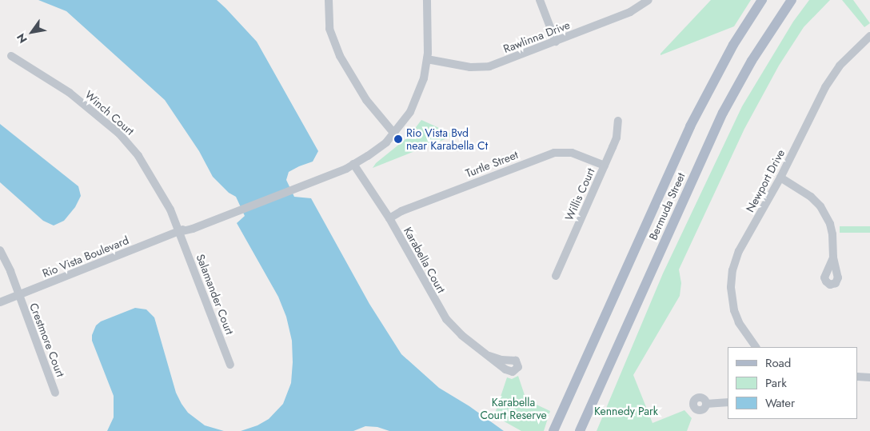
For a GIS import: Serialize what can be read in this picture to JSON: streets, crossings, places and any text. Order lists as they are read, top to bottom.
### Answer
{
  "streets": {
    "main road": ["Bermuda Street"],
    "street": [
      "Rawlinna Drive",
      "Winch Court",
      "Turtle Street",
      "Newport Drive",
      "Willis Court",
      "Rio Vista Boulevard",
      "Karabella Court",
      "Salamander Court",
      "Crestmore Court"
    ]
  },
  "crossings": [
    ["Rawlinna Drive", "Rio Vista Boulevard"],
    ["Winch Court", "Rio Vista Boulevard"],
    ["Winch Court", "Salamander Court"],
    ["Turtle Street", "Willis Court"],
    ["Turtle Street", "Karabella Court"],
    ["Rio Vista Boulevard", "Karabella Court"],
    ["Rio Vista Boulevard", "Salamander Court"],
    ["Rio Vista Boulevard", "Crestmore Court"]
  ],
  "parks": ["Karabella Court Reserve", "Kennedy Park"],
  "places": ["Rio Vista Bvd near Karabella Ct"],
  "legend": ["Road", "Park", "Water"],
  "north": "bottom left"
}
